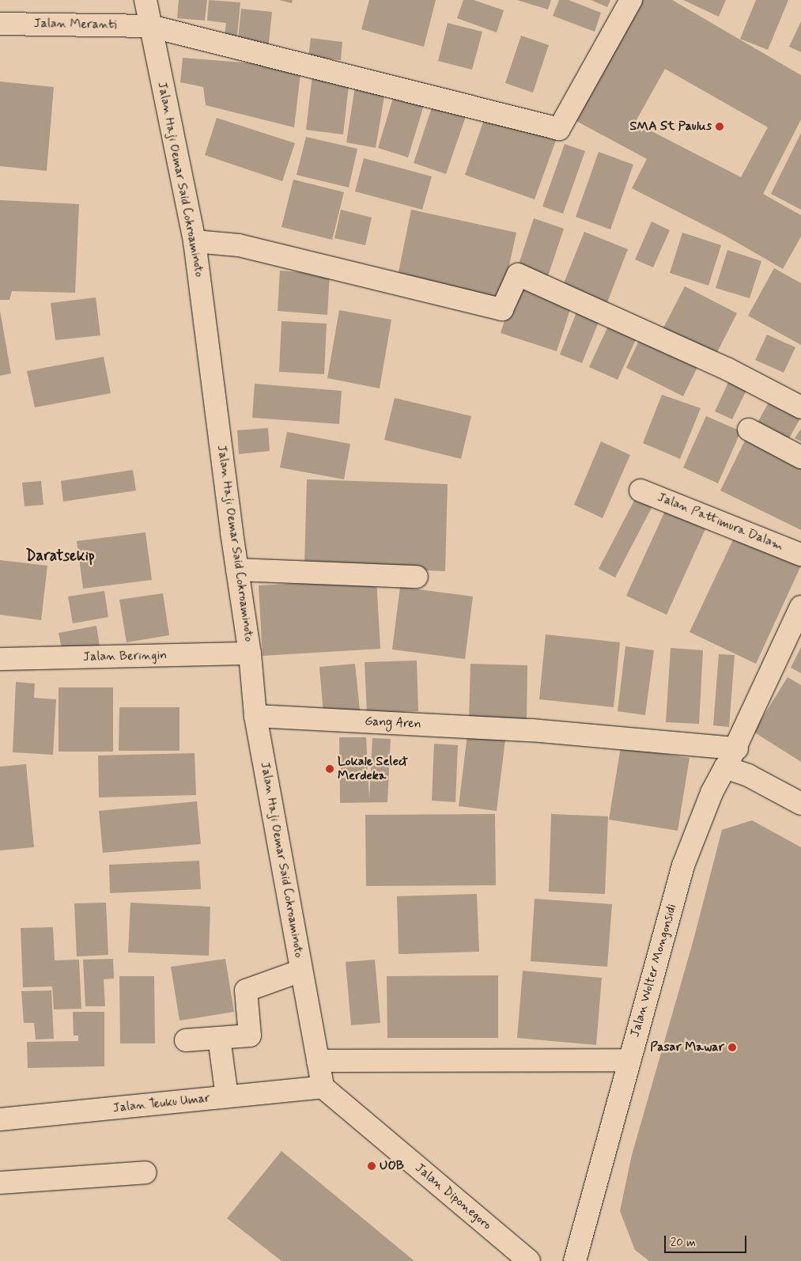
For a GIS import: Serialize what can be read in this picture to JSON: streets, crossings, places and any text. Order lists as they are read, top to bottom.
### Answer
{
  "streets": {
    "street": [
      "Jalan Meranti",
      "Jalan Haji Oemar Said Cokroaminoto",
      "Jalan Pattimura Dalam",
      "Jalan Beringin",
      "Gang Aren",
      "Jalan Wolter Mongonsidi",
      "Jalan Teuku Umar",
      "Jalan Diponegoro"
    ]
  },
  "crossings": [
    ["Jalan Meranti", "Jalan Haji Oemar Said Cokroaminoto"],
    ["Jalan Haji Oemar Said Cokroaminoto", "Jalan Beringin"],
    ["Jalan Haji Oemar Said Cokroaminoto", "Gang Aren"],
    ["Jalan Haji Oemar Said Cokroaminoto", "Jalan Teuku Umar"],
    ["Jalan Haji Oemar Said Cokroaminoto", "Jalan Diponegoro"],
    ["Gang Aren", "Jalan Wolter Mongonsidi"],
    ["Jalan Teuku Umar", "Jalan Diponegoro"]
  ],
  "districts": ["Daratsekip"],
  "places": [
    "SMA St Paulus",
    "Lokale Select Merdeka",
    "Pasar Mawar",
    "UOB"
  ],
  "scale_bar": "20 m"
}
